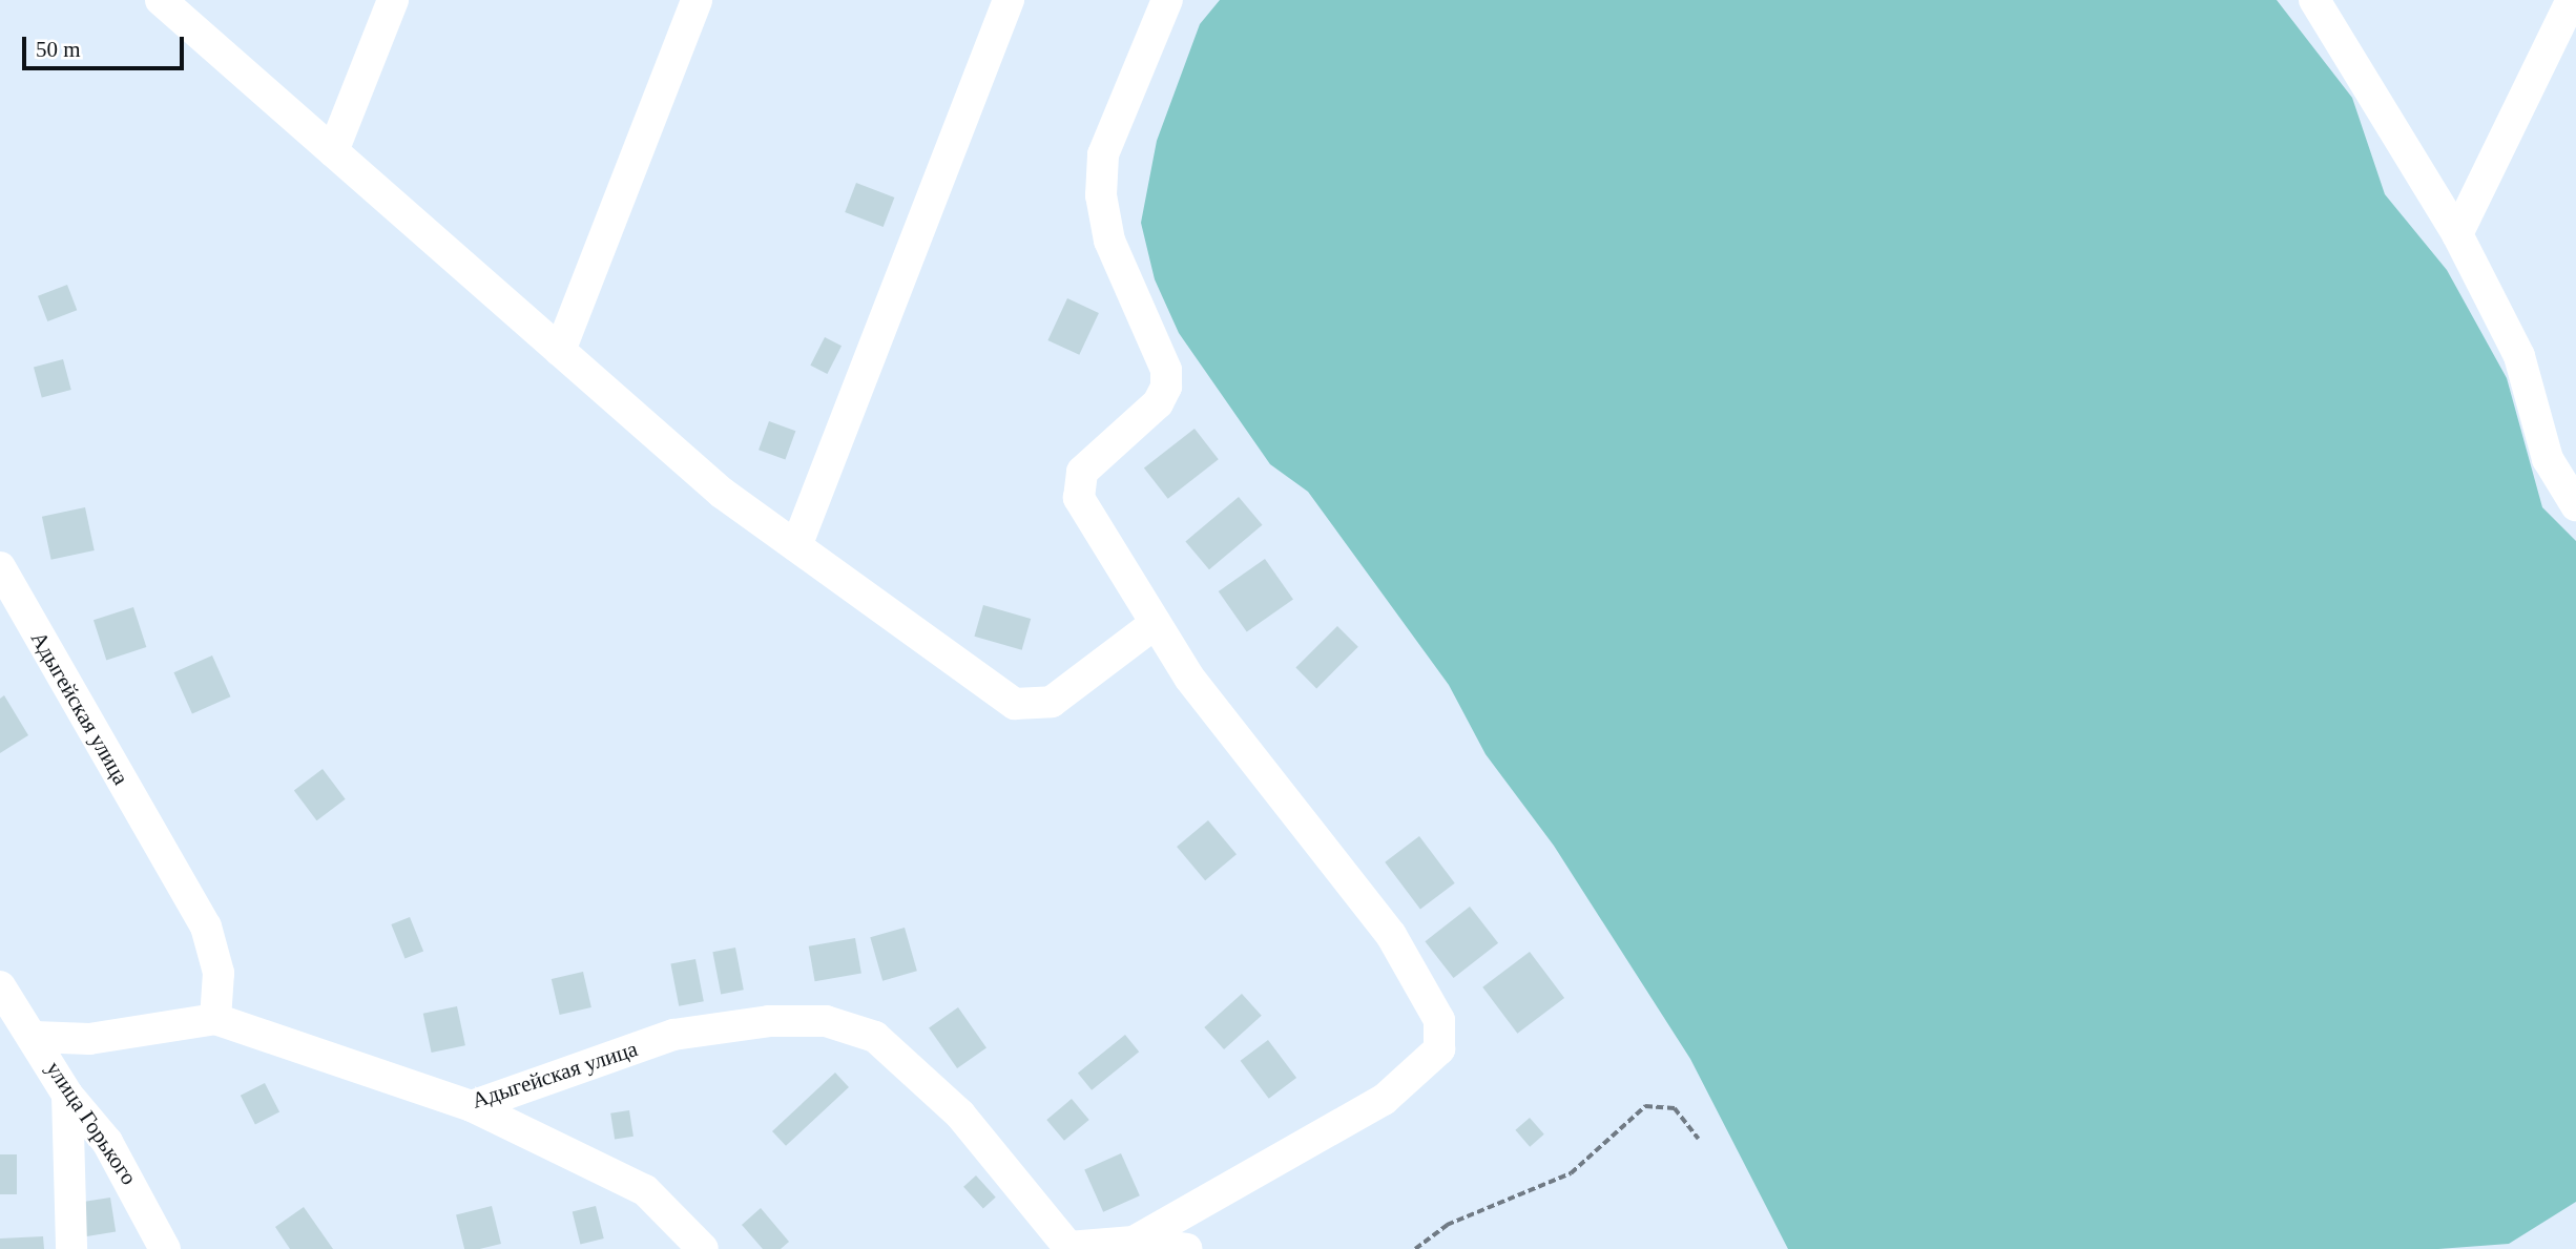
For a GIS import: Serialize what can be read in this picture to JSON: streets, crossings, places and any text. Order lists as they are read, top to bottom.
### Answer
{
  "streets": {
    "street": ["Адыгейская улица", "улица Горького"]
  },
  "scale_bar": "50 m"
}
